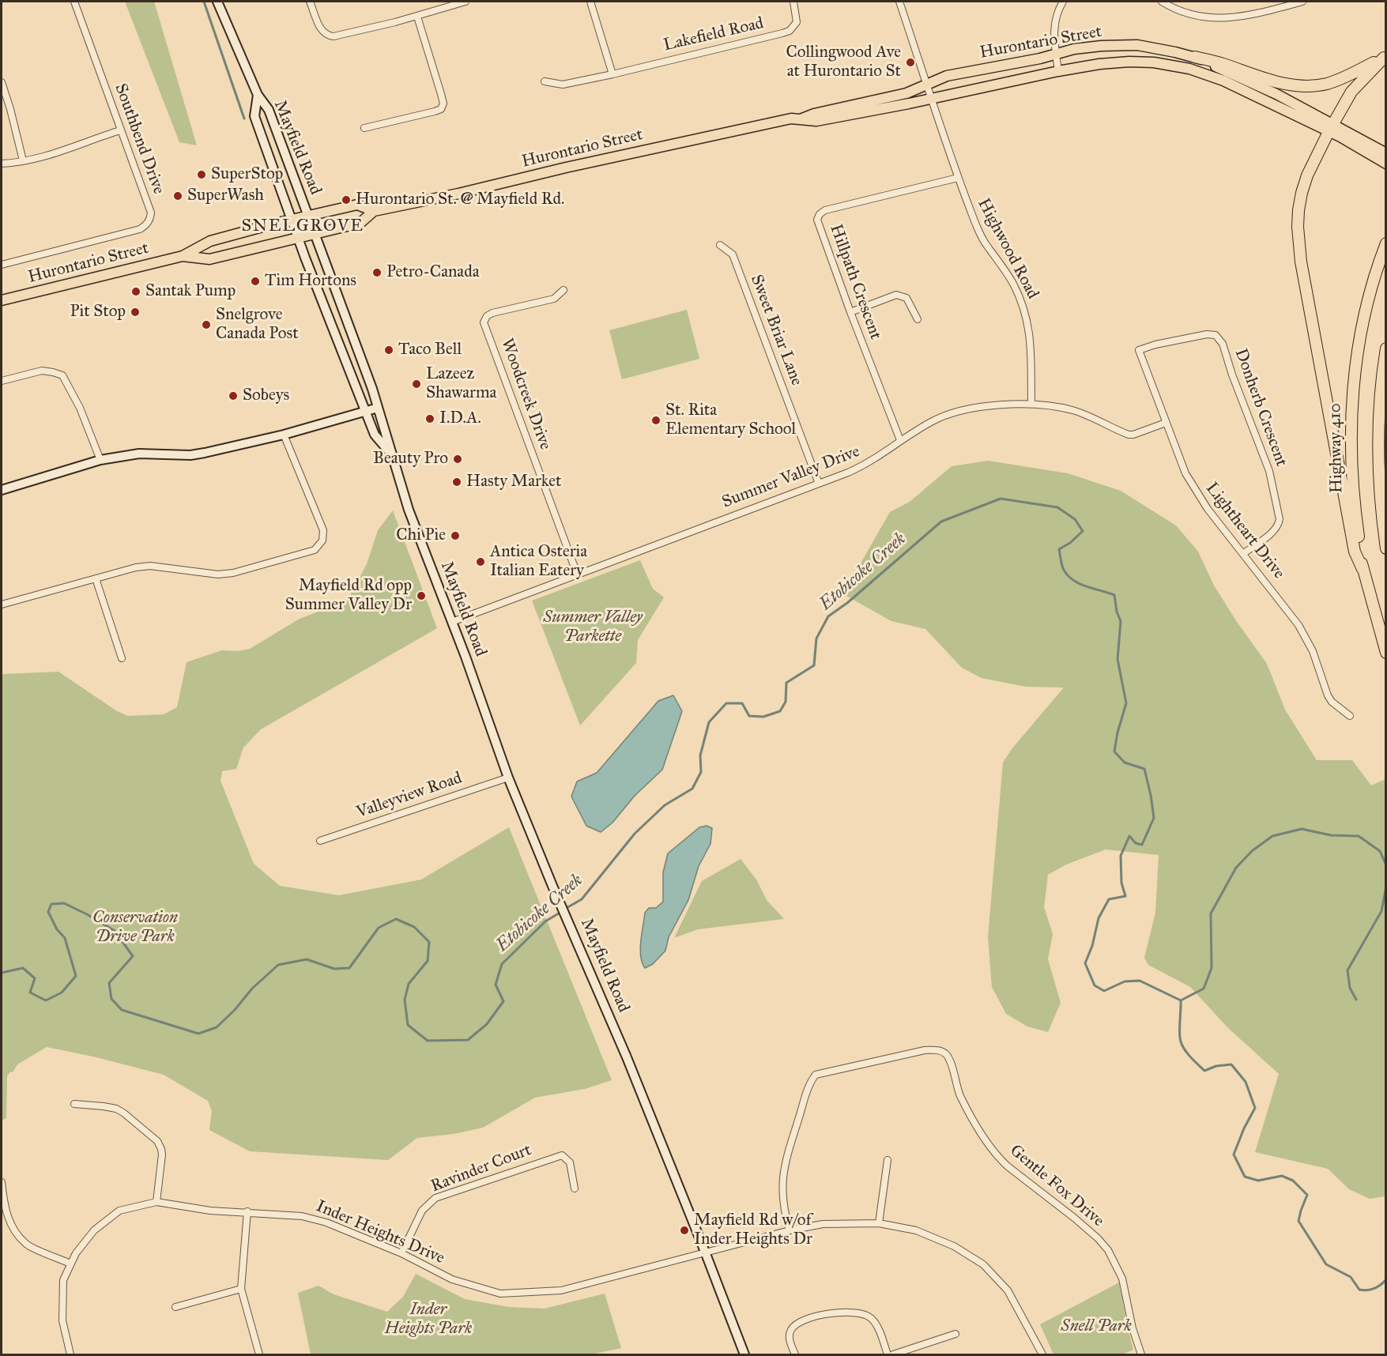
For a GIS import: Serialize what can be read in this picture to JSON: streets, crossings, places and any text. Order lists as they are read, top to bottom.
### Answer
{
  "streets": {
    "highway": ["Highway 410"],
    "main road": ["Hurontario Street", "Mayfield Road"],
    "street": [
      "Lakefield Road",
      "Southbend Drive",
      "Highwood Road",
      "Hillpath Crescent",
      "Sweet Briar Lane",
      "Woodcreek Drive",
      "Donherb Crescent",
      "Summer Valley Drive",
      "Lightheart Drive",
      "Valleyview Road",
      "Ravinder Court",
      "Gentle Fox Drive",
      "Inder Heights Drive"
    ]
  },
  "crossings": [
    ["Hurontario Street", "Mayfield Road"],
    ["Hurontario Street", "Highwood Road"],
    ["Mayfield Road", "Summer Valley Drive"],
    ["Mayfield Road", "Valleyview Road"],
    ["Mayfield Road", "Inder Heights Drive"],
    ["Highwood Road", "Hillpath Crescent"],
    ["Highwood Road", "Summer Valley Drive"],
    ["Hillpath Crescent", "Summer Valley Drive"],
    ["Sweet Briar Lane", "Summer Valley Drive"],
    ["Woodcreek Drive", "Summer Valley Drive"],
    ["Donherb Crescent", "Lightheart Drive"],
    ["Summer Valley Drive", "Lightheart Drive"],
    ["Ravinder Court", "Inder Heights Drive"],
    ["Gentle Fox Drive", "Inder Heights Drive"]
  ],
  "districts": ["SNELGROVE"],
  "water": ["Etobicoke Creek"],
  "parks": [
    "Summer Valley Parkette",
    "Conservation Drive Park",
    "Inder Heights Park",
    "Snell Park"
  ],
  "places": [
    "Collingwood Ave at Hurontario St",
    "SuperStop",
    "SuperWash",
    "Hurontario St. @ Mayfield Rd.",
    "Petro-Canada",
    "Tim Hortons",
    "Santak Pump",
    "Pit Stop",
    "Snelgrove Canada Post",
    "Taco Bell",
    "Lazeez Shawarma",
    "Sobeys",
    "I.D.A.",
    "St. Rita Elementary School",
    "Beauty Pro",
    "Hasty Market",
    "Chi Pie",
    "Antica Osteria Italian Eatery",
    "Mayfield Rd opp Summer Valley Dr",
    "Mayfield Rd w/of Inder Heights Dr"
  ]
}
